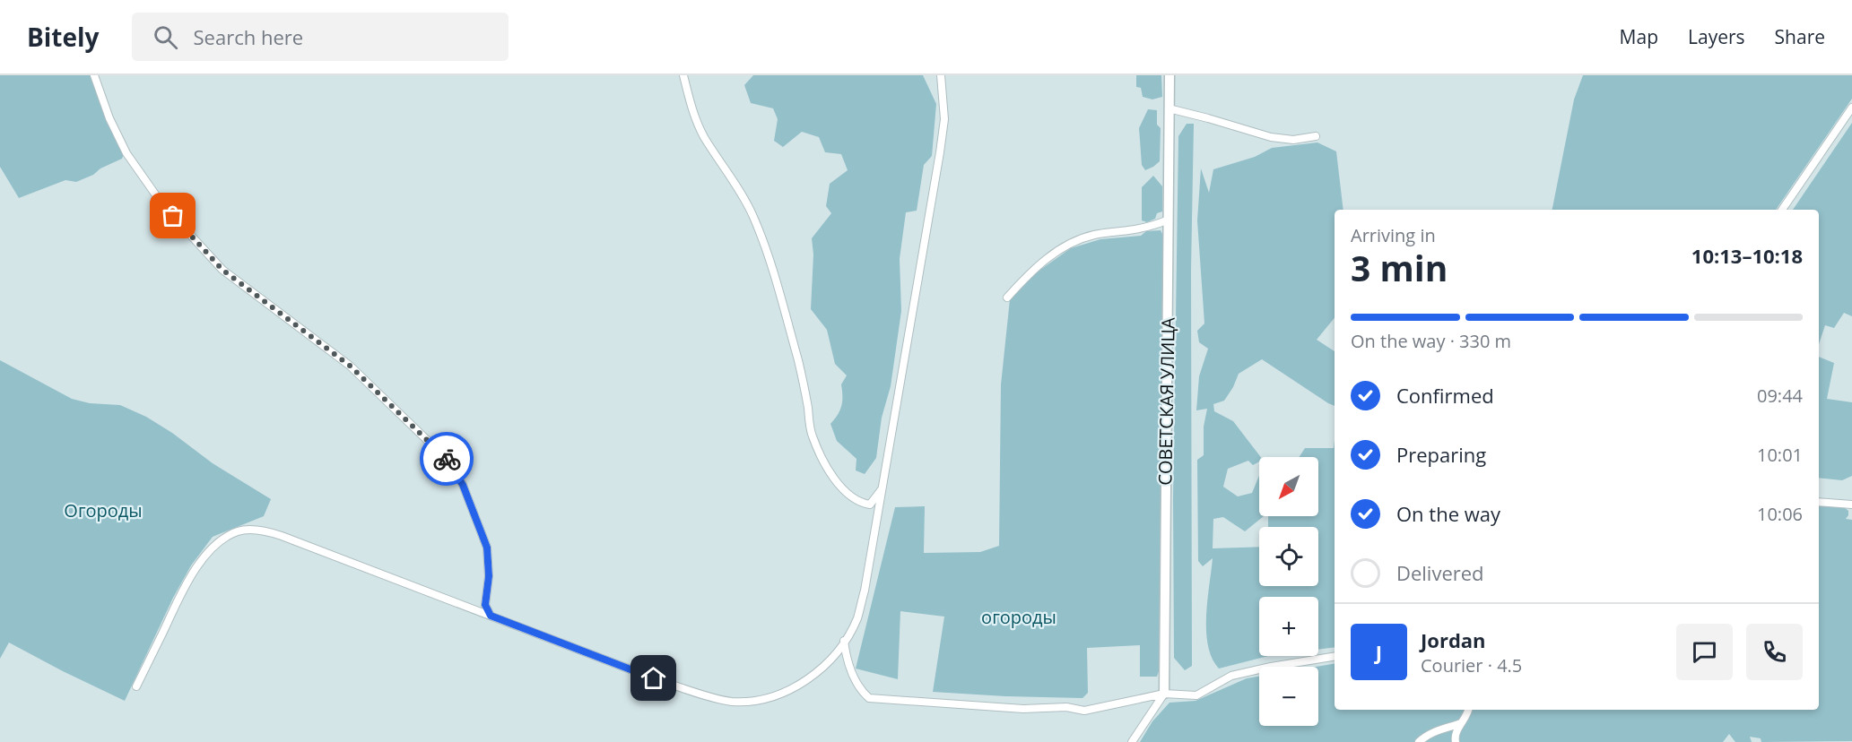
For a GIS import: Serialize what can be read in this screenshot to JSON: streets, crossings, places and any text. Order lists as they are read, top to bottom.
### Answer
{
  "streets": {
    "street": ["СОВЕТСКАЯ УЛИЦА"]
  },
  "parks": ["Огороды", "огороды"],
  "north": "bottom left",
  "page": {
    "header": "Bitely",
    "search": "Search here",
    "nav": ["Map", "Layers", "Share"],
    "heading": ["3 min", "Arriving in", "10:13–10:18"],
    "panel": ["Jordan", "Courier · 4.5"],
    "bar": "On the way · 330 m",
    "list": [
      ["Confirmed", "09:44"],
      ["Preparing", "10:01"],
      ["On the way", "10:06"],
      "Delivered"
    ],
    "map_buttons": ["+", "−"],
    "round": "J"
  }
}
